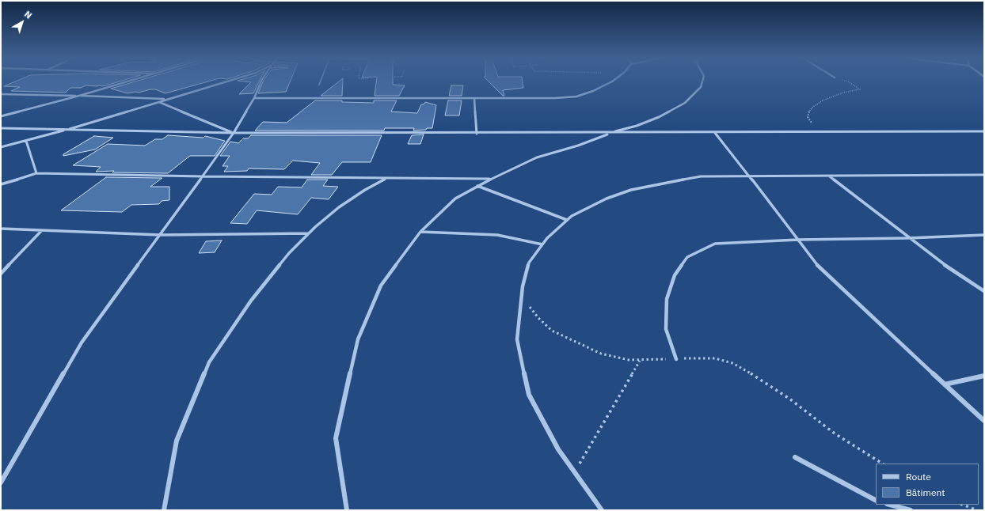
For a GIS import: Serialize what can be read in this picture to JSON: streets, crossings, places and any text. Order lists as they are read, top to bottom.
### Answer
{
  "legend": ["Route", "Bâtiment"],
  "north": "top right"
}
